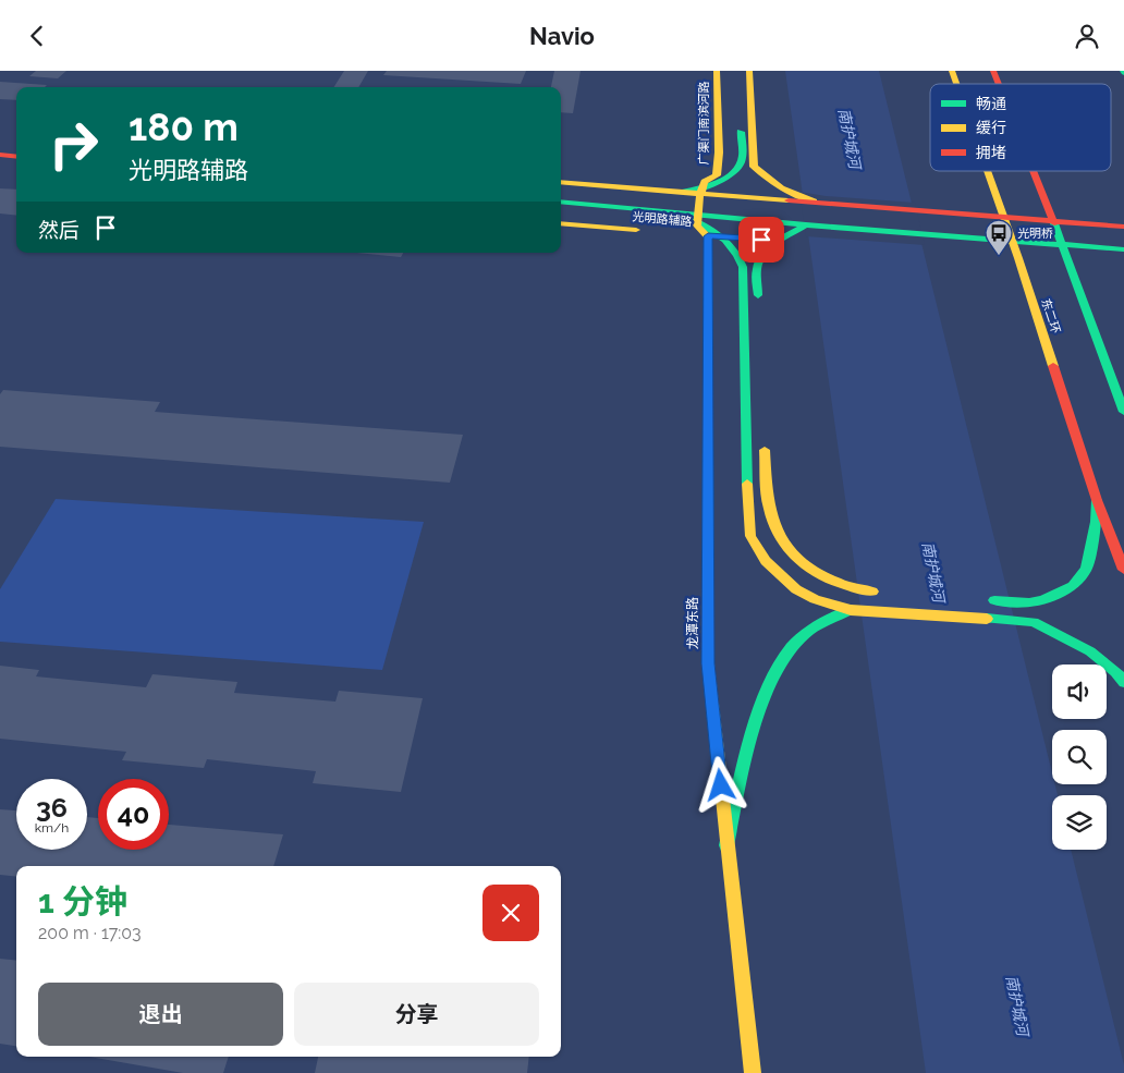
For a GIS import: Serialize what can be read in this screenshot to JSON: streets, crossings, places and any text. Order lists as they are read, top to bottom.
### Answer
{
  "streets": {
    "main road": [
      "广渠门南滨河路",
      "光明路辅路",
      "东二环",
      "龙潭东路"
    ]
  },
  "crossings": [
    ["广渠门南滨河路", "光明路辅路"],
    ["广渠门南滨河路", "龙潭东路"],
    ["光明路辅路", "龙潭东路"]
  ],
  "water": ["南护城河"],
  "places": {
    "bus stop": ["光明桥"]
  },
  "legend": ["畅通", "缓行", "拥堵"],
  "page": {
    "header": "Navio",
    "turn": ["180 m", "光明路辅路"],
    "then": "然后",
    "speed": "36 km/h",
    "limit": "40",
    "heading": ["1 分钟", "200 m · 17:03"],
    "buttons": ["退出", "分享"]
  }
}
